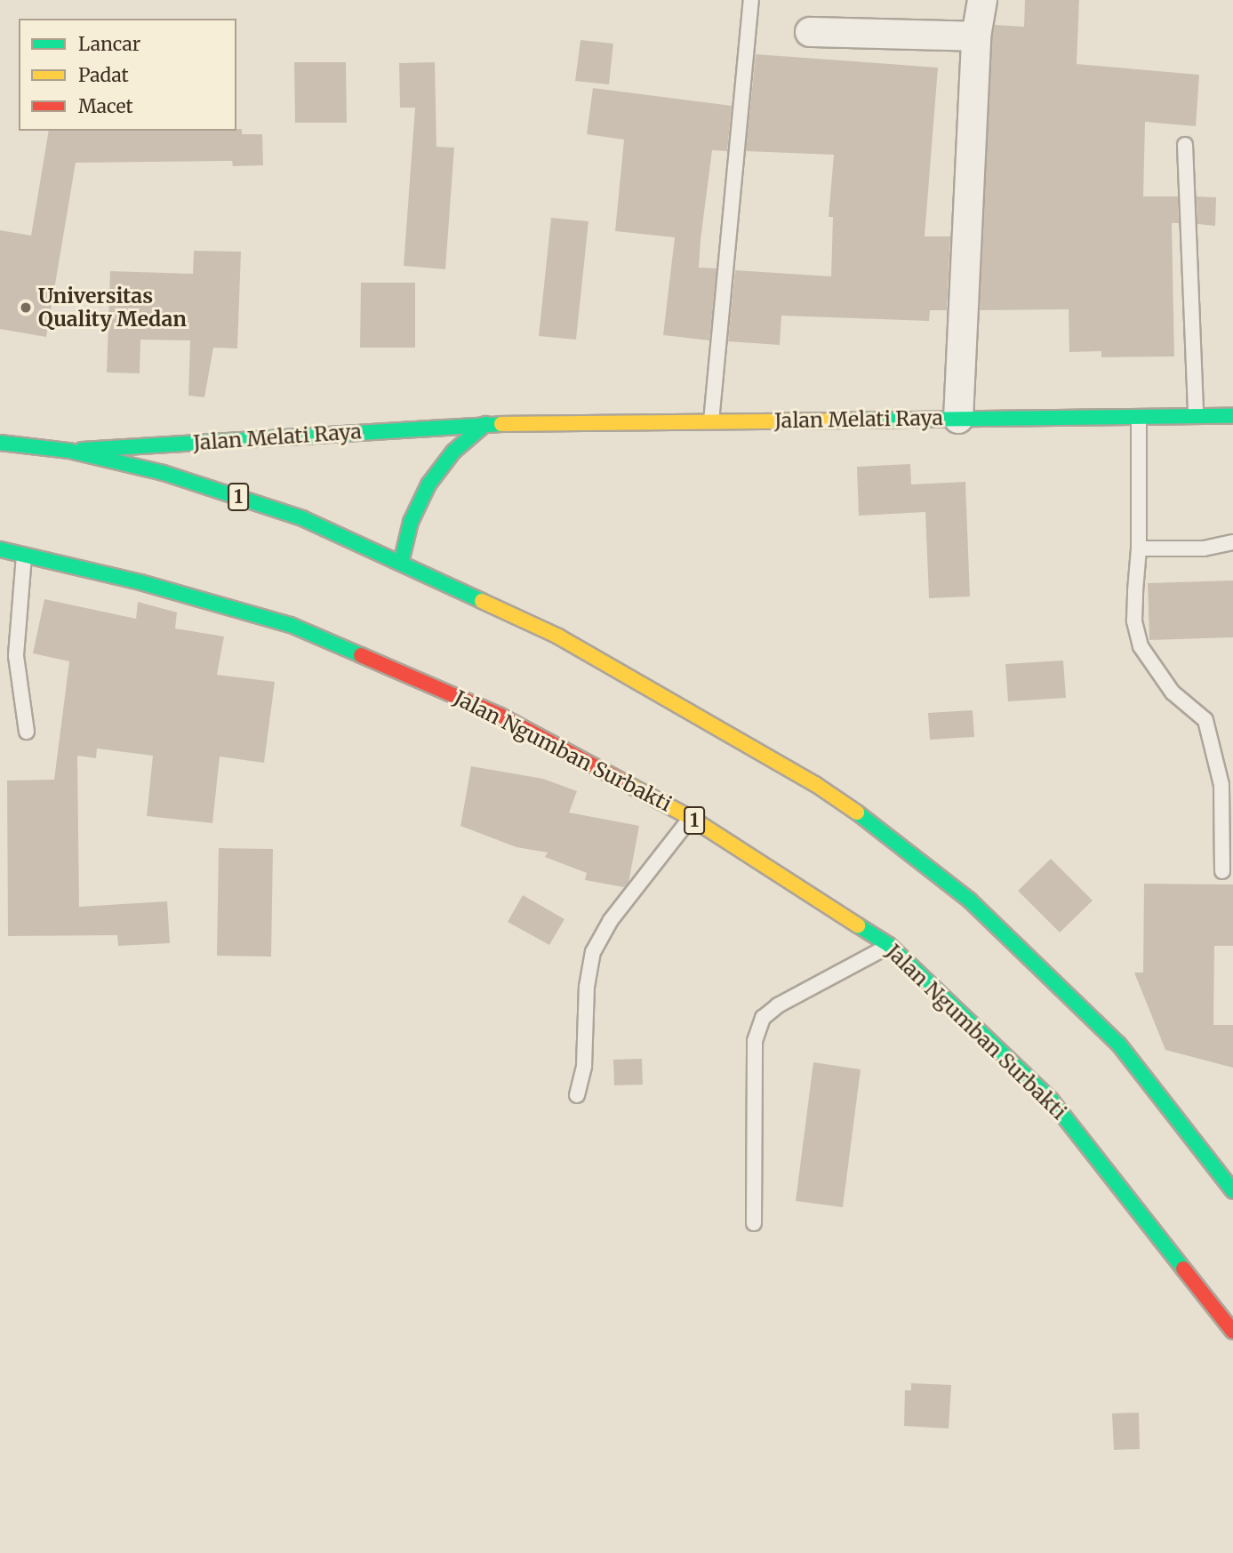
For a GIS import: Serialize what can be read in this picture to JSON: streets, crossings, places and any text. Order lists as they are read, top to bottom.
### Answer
{
  "streets": {
    "main road": ["Jalan Melati Raya", "1", "Jalan Ngumban Surbakti"]
  },
  "crossings": [
    ["Jalan Melati Raya", "1"]
  ],
  "places": ["Universitas Quality Medan"],
  "legend": ["Lancar", "Padat", "Macet"]
}
